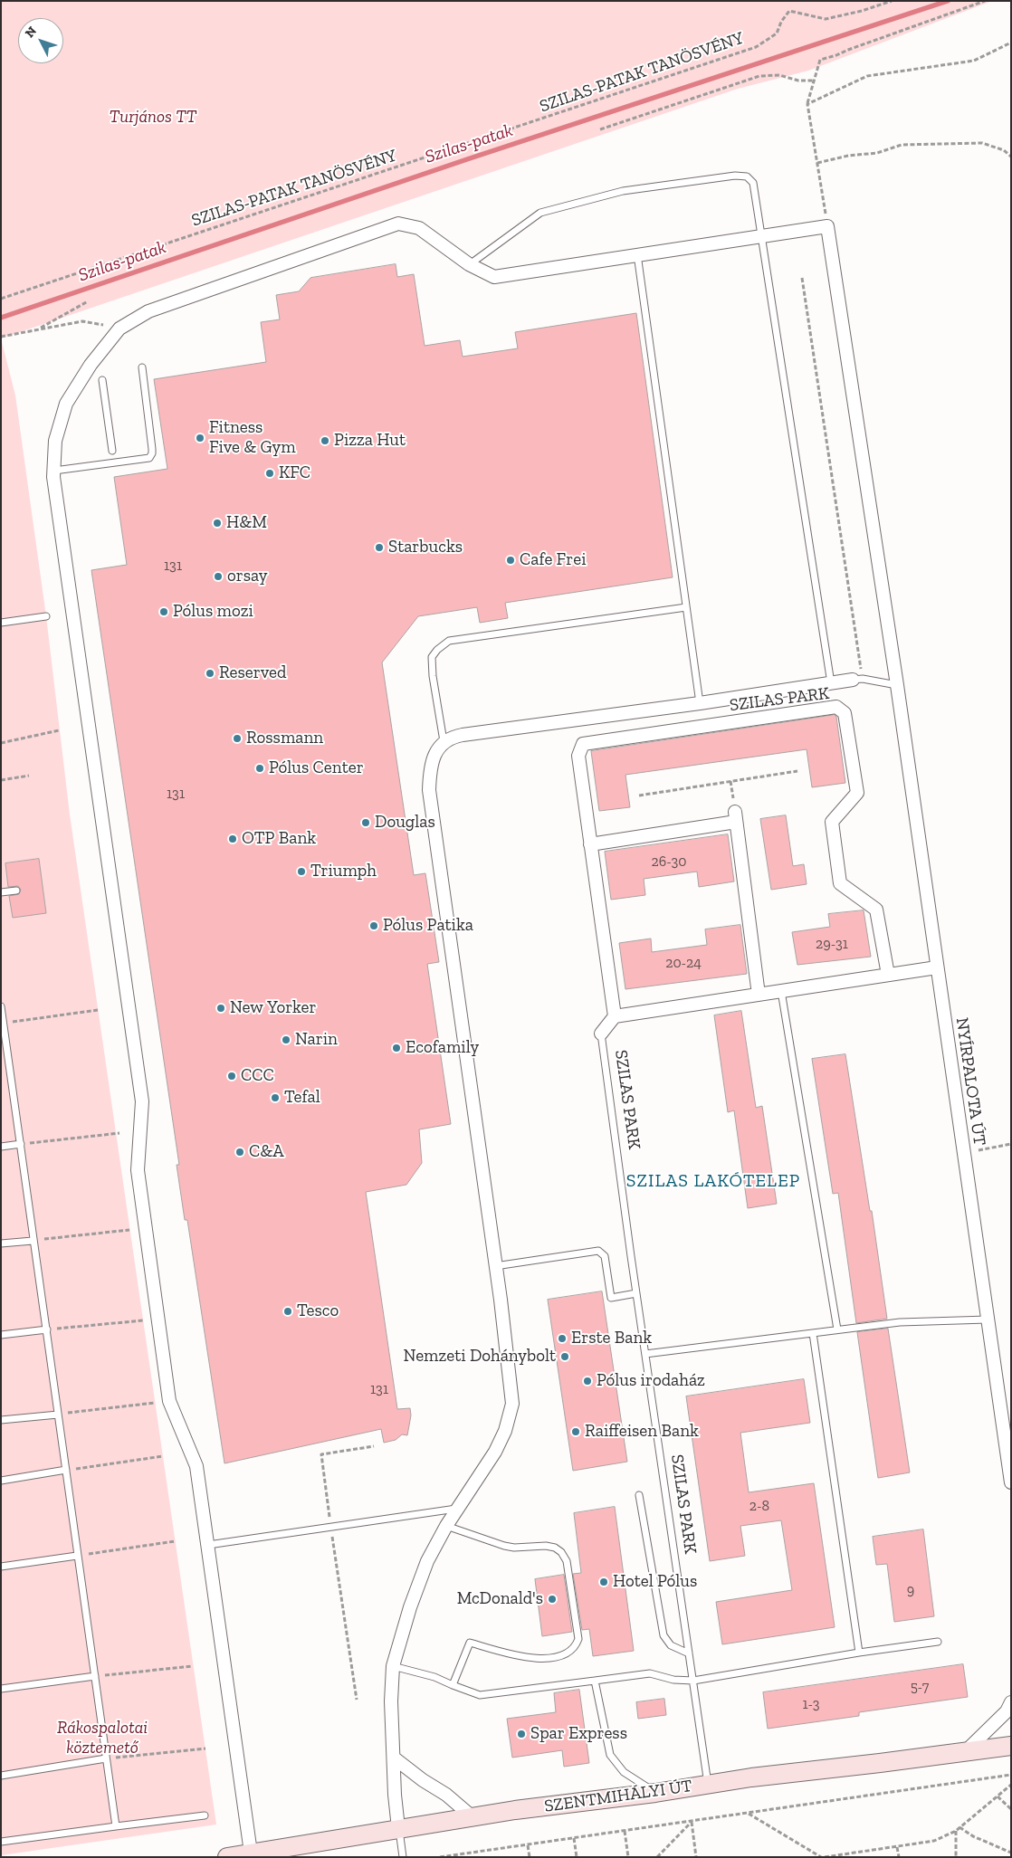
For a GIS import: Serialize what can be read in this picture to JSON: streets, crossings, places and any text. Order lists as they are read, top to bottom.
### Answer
{
  "streets": {
    "main road": ["SZENTMIHÁLYI ÚT"],
    "street": ["SZILAS PARK", "NYÍRPALOTA ÚT"],
    "path": ["SZILAS-PATAK TANÖSVÉNY"]
  },
  "crossings": [
    ["SZILAS PARK", "SZENTMIHÁLYI ÚT"]
  ],
  "districts": ["SZILAS LAKÓTELEP"],
  "water": ["Szilas-patak"],
  "parks": ["Turjános TT", "Rákospalotai köztemető"],
  "places": [
    "Fitness Five & Gym",
    "Pizza Hut",
    "KFC",
    "H&M",
    "Starbucks",
    "Cafe Frei",
    "orsay",
    "Pólus mozi",
    "Reserved",
    "Rossmann",
    "Pólus Center",
    "Douglas",
    "OTP Bank",
    "Triumph",
    "Pólus Patika",
    "New Yorker",
    "Narin",
    "Ecofamily",
    "CCC",
    "Tefal",
    "C&A",
    "Tesco",
    "Erste Bank",
    "Nemzeti Dohánybolt",
    "Pólus irodaház",
    "Raiffeisen Bank",
    "Hotel Pólus",
    "McDonald's",
    "Spar Express"
  ],
  "house_numbers": [
    "131",
    "131",
    "26-30",
    "29-31",
    "20-24",
    "131",
    "2-8",
    "9",
    "5-7",
    "1-3"
  ],
  "north": "top left"
}
